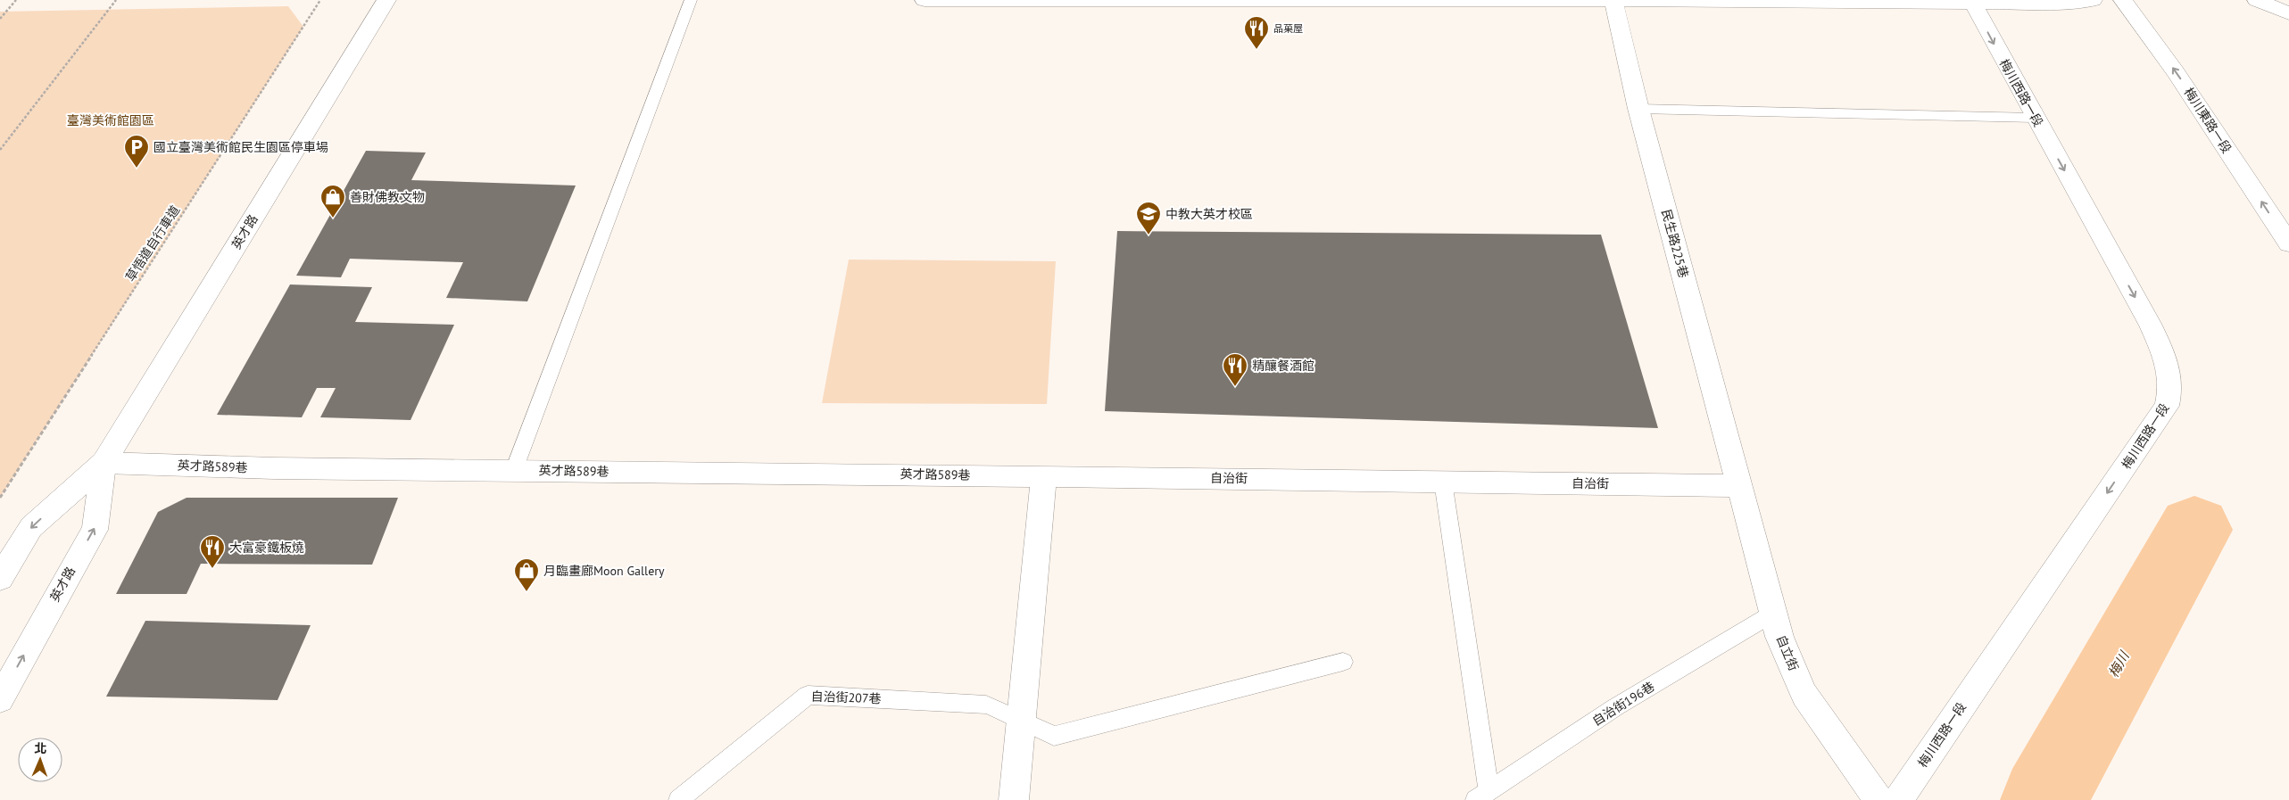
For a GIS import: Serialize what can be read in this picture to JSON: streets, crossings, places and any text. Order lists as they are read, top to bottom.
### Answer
{
  "streets": {
    "street": [
      "梅川西路一段",
      "梅川東路一段",
      "英才路",
      "民生路225巷",
      "英才路589巷",
      "自治街",
      "自立街"
    ],
    "lane": ["自治街207巷", "自治街196巷"],
    "path": ["草悟道自行車道"]
  },
  "crossings": [
    ["英才路", "英才路589巷"],
    ["民生路225巷", "自治街"],
    ["民生路225巷", "自立街"],
    ["英才路589巷", "自治街"],
    ["自治街", "自立街"],
    ["自立街", "自治街196巷"]
  ],
  "one_way": ["梅川西路一段", "梅川東路一段"],
  "water": ["梅川"],
  "parks": ["臺灣美術館園區"],
  "places": {
    "restaurant": ["品菓屋", "精釀餐酒館", "大富豪鐵板燒"],
    "parking": ["國立臺灣美術館民生園區停車場"],
    "shop": ["善財佛教文物", "月臨畫廊Moon Gallery"],
    "school or university": ["中教大英才校區"]
  },
  "north": "top"
}
